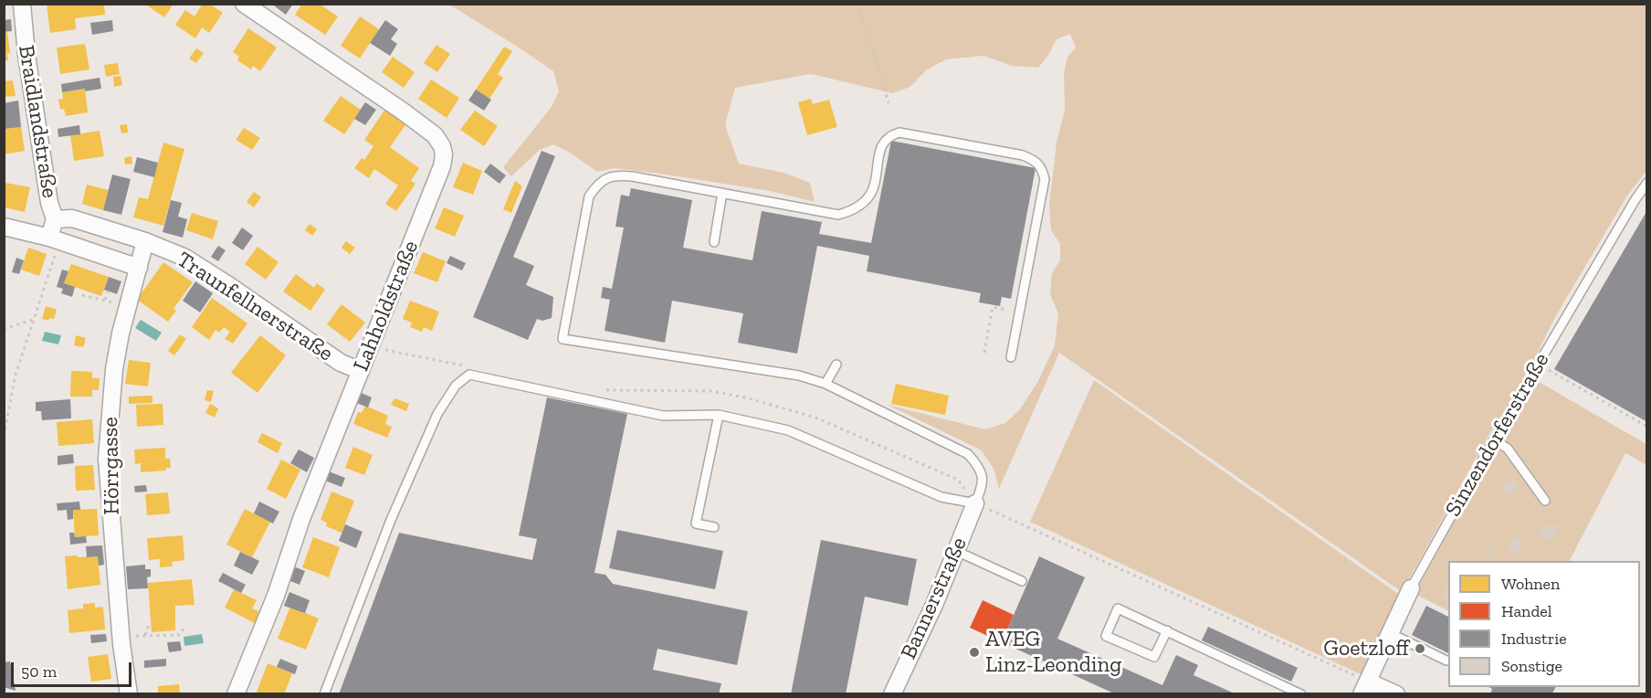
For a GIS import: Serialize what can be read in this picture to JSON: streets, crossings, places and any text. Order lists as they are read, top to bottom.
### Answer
{
  "streets": {
    "street": [
      "Braidlandstraße",
      "Lahholdstraße",
      "Traunfellnerstraße",
      "Sinzendorferstraße",
      "Hörrgasse",
      "Bannerstraße"
    ]
  },
  "crossings": [
    ["Braidlandstraße", "Traunfellnerstraße"],
    ["Lahholdstraße", "Traunfellnerstraße"],
    ["Traunfellnerstraße", "Hörrgasse"]
  ],
  "places": ["Goetzloff", "AVEG Linz-Leonding"],
  "legend": [
    "Wohnen",
    "Handel",
    "Industrie",
    "Sonstige"
  ],
  "scale_bar": "50 m"
}
